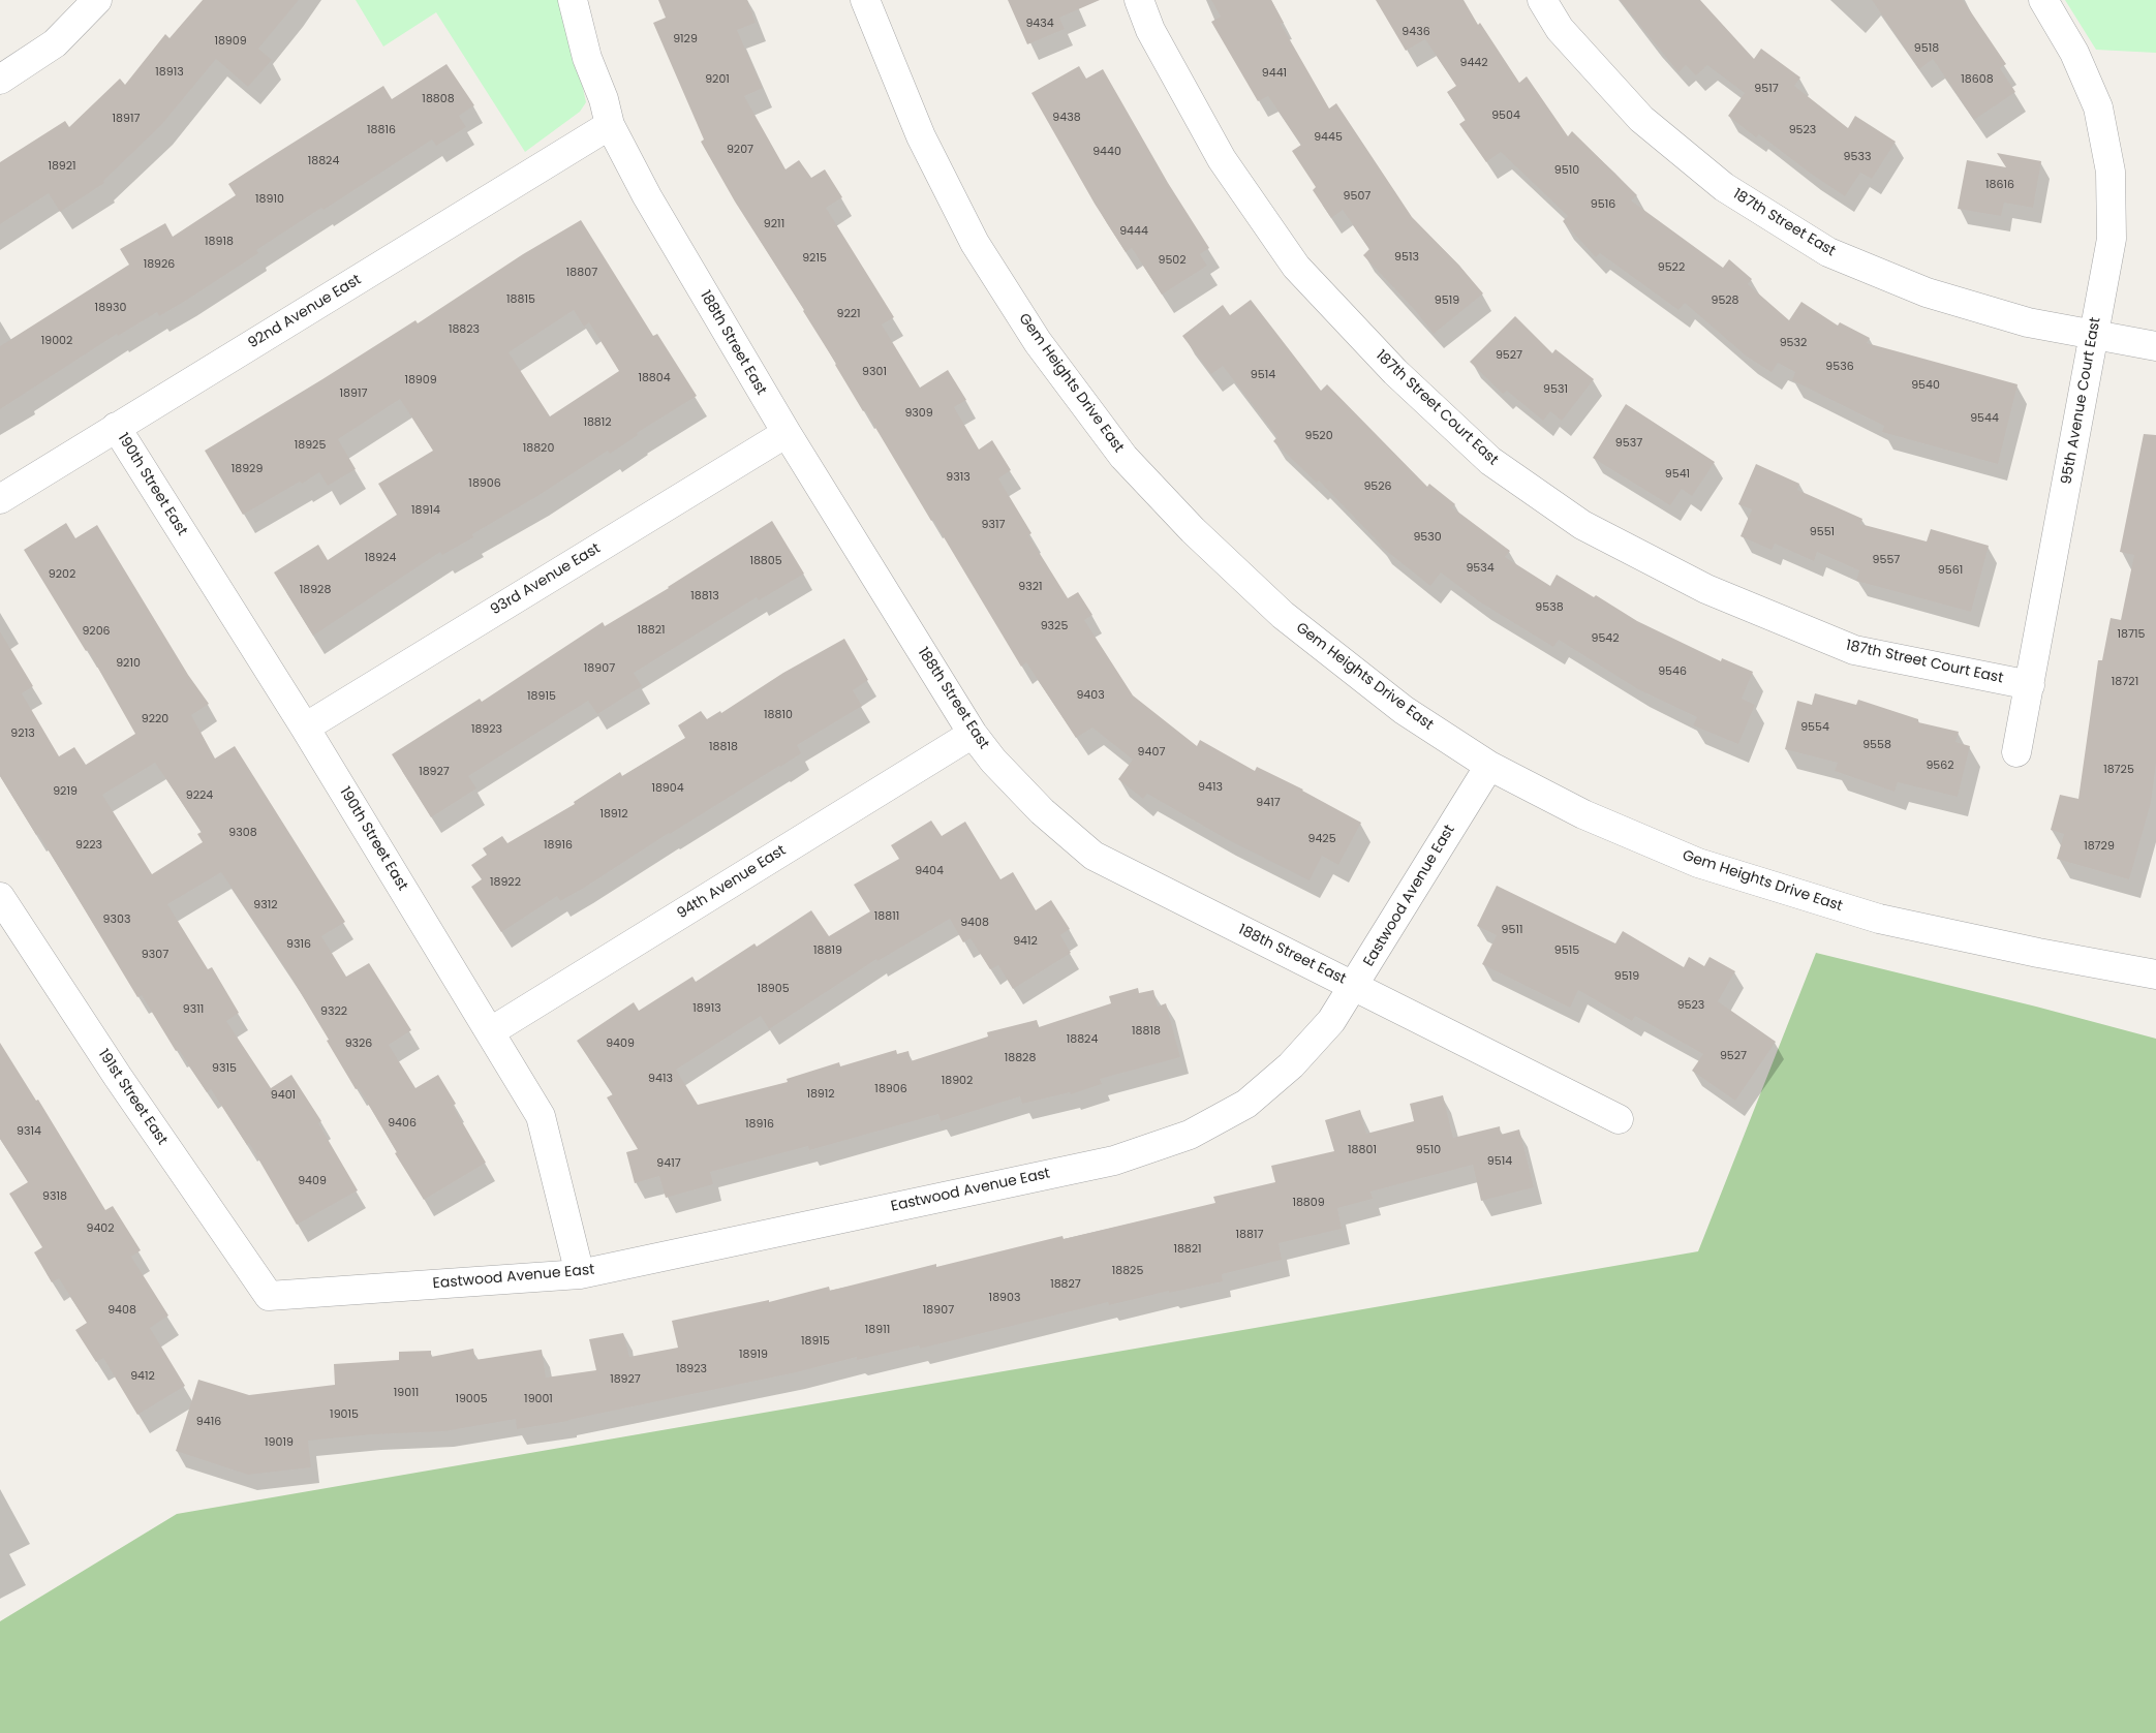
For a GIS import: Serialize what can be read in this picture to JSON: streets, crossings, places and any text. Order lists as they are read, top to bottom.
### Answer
{
  "streets": {
    "street": [
      "187th Street East",
      "92nd Avenue East",
      "188th Street East",
      "Gem Heights Drive East",
      "95th Avenue Court East",
      "187th Street Court East",
      "190th Street East",
      "93rd Avenue East",
      "94th Avenue East",
      "Eastwood Avenue East",
      "191st Street East"
    ]
  },
  "crossings": [
    ["187th Street East", "95th Avenue Court East"],
    ["92nd Avenue East", "188th Street East"],
    ["92nd Avenue East", "190th Street East"],
    ["188th Street East", "93rd Avenue East"],
    ["188th Street East", "94th Avenue East"],
    ["188th Street East", "Eastwood Avenue East"],
    ["Gem Heights Drive East", "Eastwood Avenue East"],
    ["95th Avenue Court East", "187th Street Court East"],
    ["190th Street East", "93rd Avenue East"],
    ["190th Street East", "94th Avenue East"],
    ["190th Street East", "Eastwood Avenue East"],
    ["Eastwood Avenue East", "191st Street East"]
  ],
  "house_numbers": [
    "9434",
    "9436",
    "9129",
    "18909",
    "9518",
    "9442",
    "18913",
    "9441",
    "9201",
    "18608",
    "9517",
    "18808",
    "9504",
    "9438",
    "18917",
    "18816",
    "9523",
    "9445",
    "9207",
    "9440",
    "9533",
    "18824",
    "18921",
    "9510",
    "18616",
    "9507",
    "18910",
    "9516",
    "9211",
    "9444",
    "18918",
    "9513",
    "9215",
    "9502",
    "18926",
    "9522",
    "18807",
    "18815",
    "9519",
    "9528",
    "18930",
    "9221",
    "18823",
    "19002",
    "9532",
    "9527",
    "9536",
    "9301",
    "9514",
    "18804",
    "18909",
    "9540",
    "9531",
    "18917",
    "9309",
    "9544",
    "18812",
    "9520",
    "9537",
    "18925",
    "18820",
    "18929",
    "9541",
    "9313",
    "18906",
    "9526",
    "18914",
    "9317",
    "9551",
    "9530",
    "18924",
    "9557",
    "18805",
    "9534",
    "9561",
    "9202",
    "9321",
    "18928",
    "18813",
    "9538",
    "9325",
    "18821",
    "9206",
    "18715",
    "9542",
    "9210",
    "18907",
    "9546",
    "18721",
    "9403",
    "18915",
    "18810",
    "9220",
    "9554",
    "18923",
    "9213",
    "9558",
    "18818",
    "9407",
    "9562",
    "18725",
    "18927",
    "9413",
    "18904",
    "9219",
    "9224",
    "9417",
    "18912",
    "9308",
    "9425",
    "9223",
    "18916",
    "18729",
    "9404",
    "18922",
    "9312",
    "18811",
    "9303",
    "9408",
    "9511",
    "9412",
    "9316",
    "18819",
    "9515",
    "9307",
    "9519",
    "18905",
    "9523",
    "18913",
    "9311",
    "9322",
    "18818",
    "18824",
    "9326",
    "9409",
    "9527",
    "18828",
    "9315",
    "9413",
    "18902",
    "18906",
    "18912",
    "9401",
    "9406",
    "18916",
    "9314",
    "18801",
    "9510",
    "9514",
    "9417",
    "9409",
    "9318",
    "18809",
    "9402",
    "18817",
    "18821",
    "18825",
    "18827",
    "18903",
    "9408",
    "18907",
    "18911",
    "18915",
    "18919",
    "18923",
    "9412",
    "18927",
    "19011",
    "19005",
    "19001",
    "19015",
    "9416",
    "19019"
  ]
}
